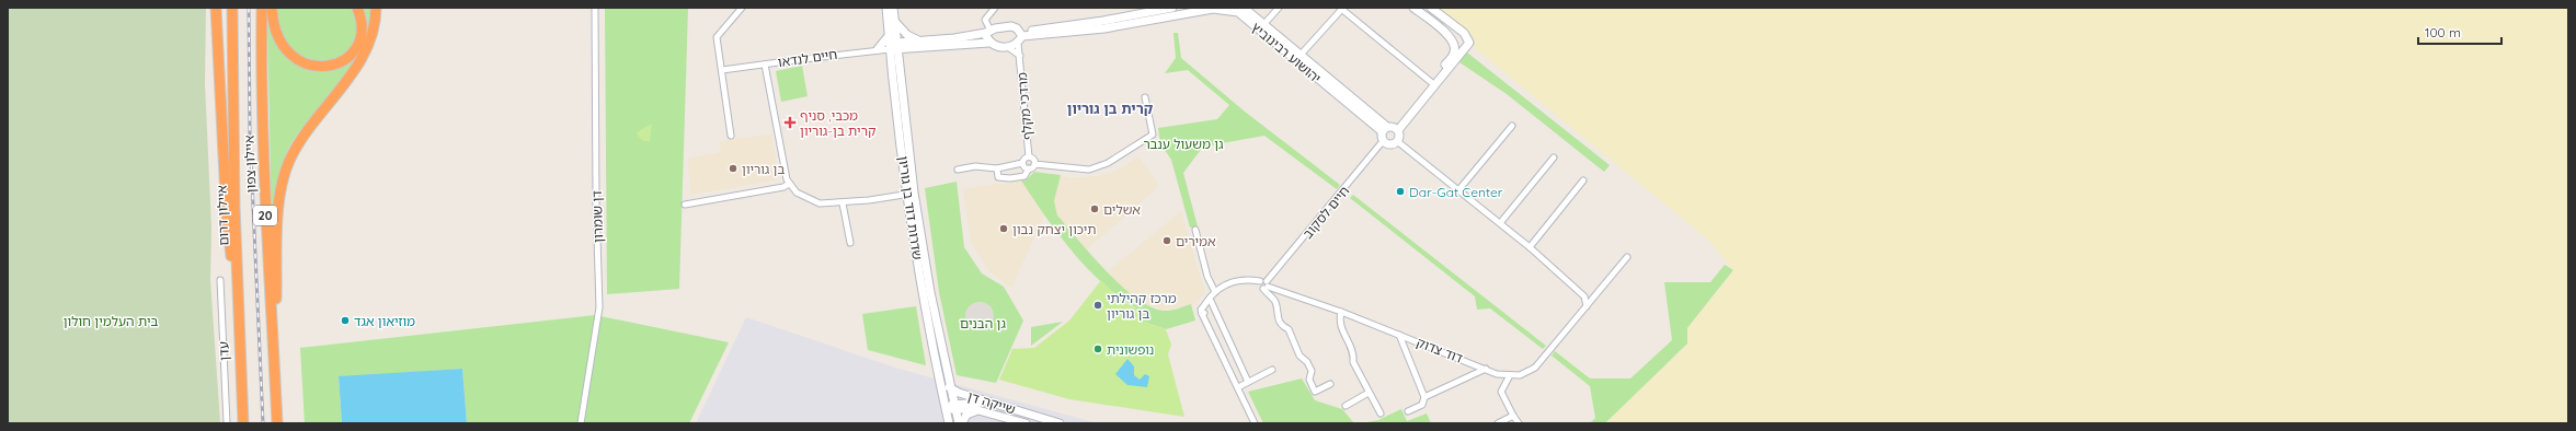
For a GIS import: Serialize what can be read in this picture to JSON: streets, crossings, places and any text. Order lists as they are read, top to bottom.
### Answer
{
  "streets": {
    "highway": ["איילון צפון", "איילון דרום", "20"],
    "street": [
      "יהושוע רבינוביץ",
      "חיים לנדאו",
      "מרדכי מקלף",
      "שדרות דוד בן גוריון",
      "חיים לסקוב",
      "דן שומרון",
      "דוד צדוק",
      "עדן",
      "שייקה דן"
    ]
  },
  "crossings": [
    ["יהושוע רבינוביץ", "מרדכי מקלף"],
    ["חיים לנדאו", "שדרות דוד בן גוריון"],
    ["שדרות דוד בן גוריון", "שייקה דן"],
    ["חיים לסקוב", "דוד צדוק"]
  ],
  "districts": ["קרית בן גוריון"],
  "parks": ["גן משעול ענבר", "בית העלמין חולון", "גן הבנים"],
  "places": {
    "health": ["מכבי, סניף קרית בן-גוריון"],
    "other": [
      "בן גוריון",
      "Dar-Gat Center",
      "אשלים",
      "תיכון יצחק נבון",
      "אמירים",
      "מרכז קהילתי בן גוריון",
      "מוזיאון אגד",
      "נופשונית"
    ]
  },
  "scale_bar": "100 m"
}
